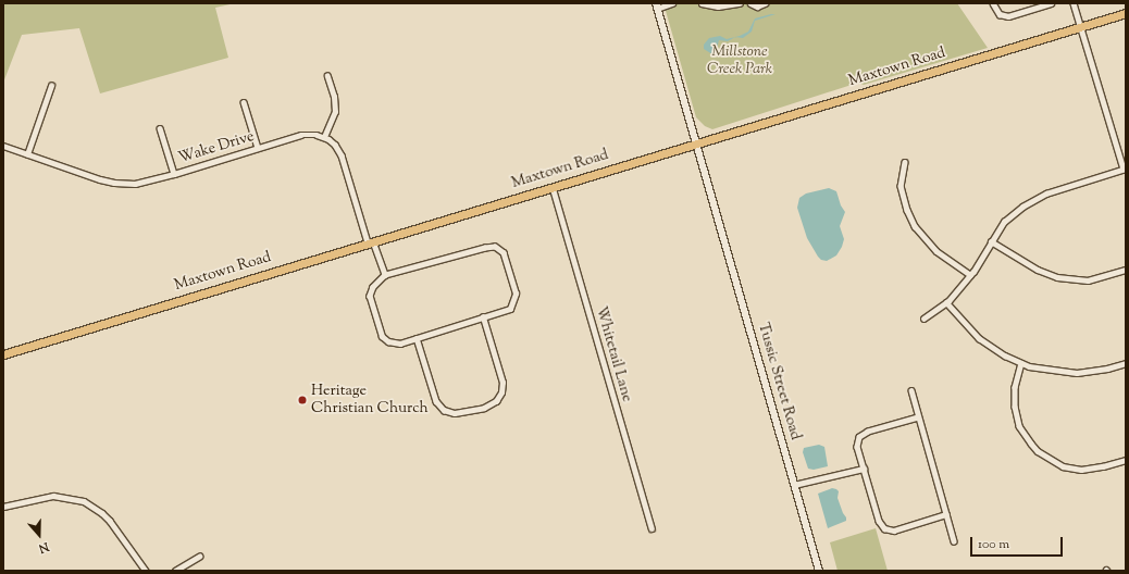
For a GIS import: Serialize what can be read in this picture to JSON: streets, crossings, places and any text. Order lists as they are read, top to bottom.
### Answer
{
  "streets": {
    "main road": ["Maxtown Road", "Tussic Street Road"],
    "street": ["Wake Drive", "Whitetail Lane"]
  },
  "crossings": [
    ["Maxtown Road", "Whitetail Lane"],
    ["Maxtown Road", "Tussic Street Road"]
  ],
  "parks": ["Millstone Creek Park"],
  "places": ["Heritage Christian Church"],
  "scale_bar": "100 m",
  "north": "bottom"
}
